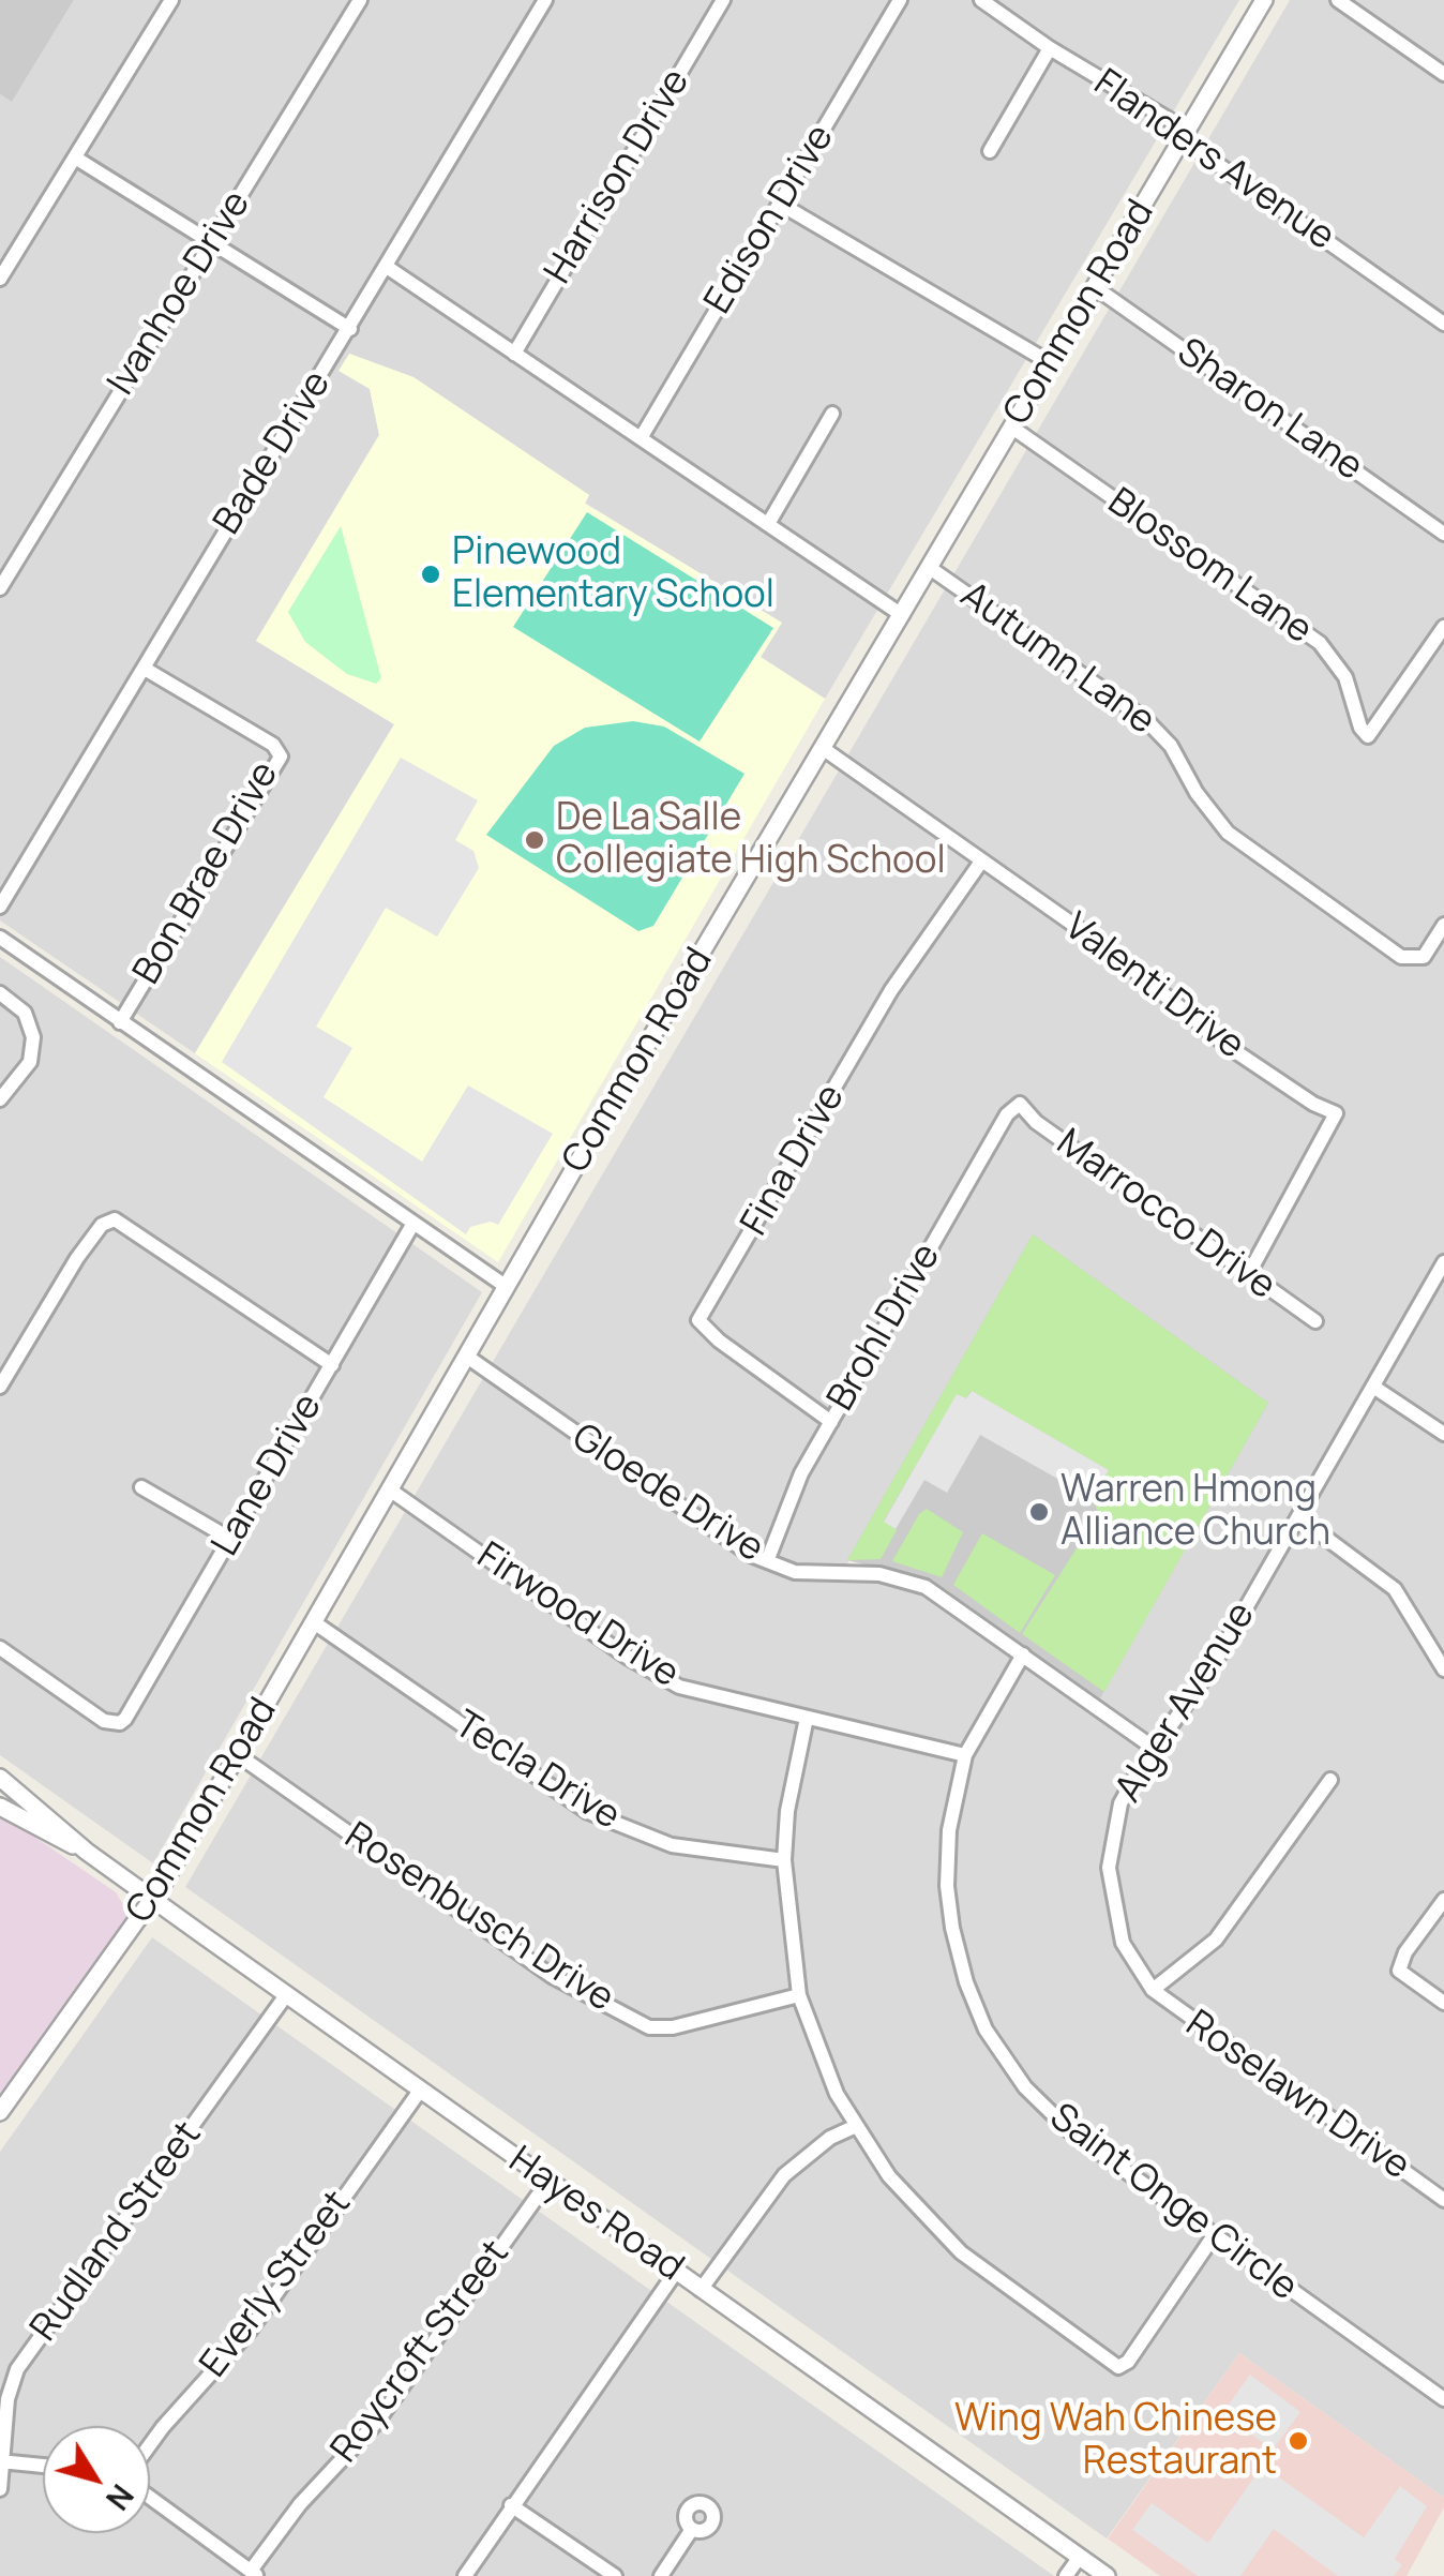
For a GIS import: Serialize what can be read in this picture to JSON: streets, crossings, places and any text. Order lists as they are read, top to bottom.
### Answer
{
  "streets": {
    "street": [
      "Flanders Avenue",
      "Harrison Drive",
      "Edison Drive",
      "Ivanhoe Drive",
      "Common Road",
      "Sharon Lane",
      "Bade Drive",
      "Blossom Lane",
      "Autumn Lane",
      "Bon Brae Drive",
      "Valenti Drive",
      "Fina Drive",
      "Marrocco Drive",
      "Brohl Drive",
      "Lane Drive",
      "Gloede Drive",
      "Firwood Drive",
      "Alger Avenue",
      "Tecla Drive",
      "Rosenbusch Drive",
      "Roselawn Drive",
      "Saint Onge Circle",
      "Hayes Road",
      "Rudland Street",
      "Everly Street",
      "Roycroft Street"
    ]
  },
  "crossings": [
    ["Flanders Avenue", "Common Road"],
    ["Harrison Drive", "Autumn Lane"],
    ["Edison Drive", "Autumn Lane"],
    ["Common Road", "Sharon Lane"],
    ["Common Road", "Blossom Lane"],
    ["Common Road", "Autumn Lane"],
    ["Common Road", "Valenti Drive"],
    ["Common Road", "Gloede Drive"],
    ["Common Road", "Firwood Drive"],
    ["Common Road", "Tecla Drive"],
    ["Common Road", "Rosenbusch Drive"],
    ["Common Road", "Hayes Road"],
    ["Bade Drive", "Autumn Lane"],
    ["Bade Drive", "Bon Brae Drive"],
    ["Valenti Drive", "Fina Drive"],
    ["Valenti Drive", "Marrocco Drive"],
    ["Fina Drive", "Brohl Drive"],
    ["Marrocco Drive", "Brohl Drive"],
    ["Brohl Drive", "Gloede Drive"],
    ["Gloede Drive", "Alger Avenue"],
    ["Gloede Drive", "Saint Onge Circle"],
    ["Firwood Drive", "Saint Onge Circle"],
    ["Alger Avenue", "Roselawn Drive"],
    ["Hayes Road", "Rudland Street"],
    ["Hayes Road", "Everly Street"],
    ["Hayes Road", "Roycroft Street"]
  ],
  "places": [
    "Pinewood Elementary School",
    "De La Salle Collegiate High School",
    "Warren Hmong Alliance Church",
    "Wing Wah Chinese Restaurant"
  ],
  "north": "bottom right"
}
